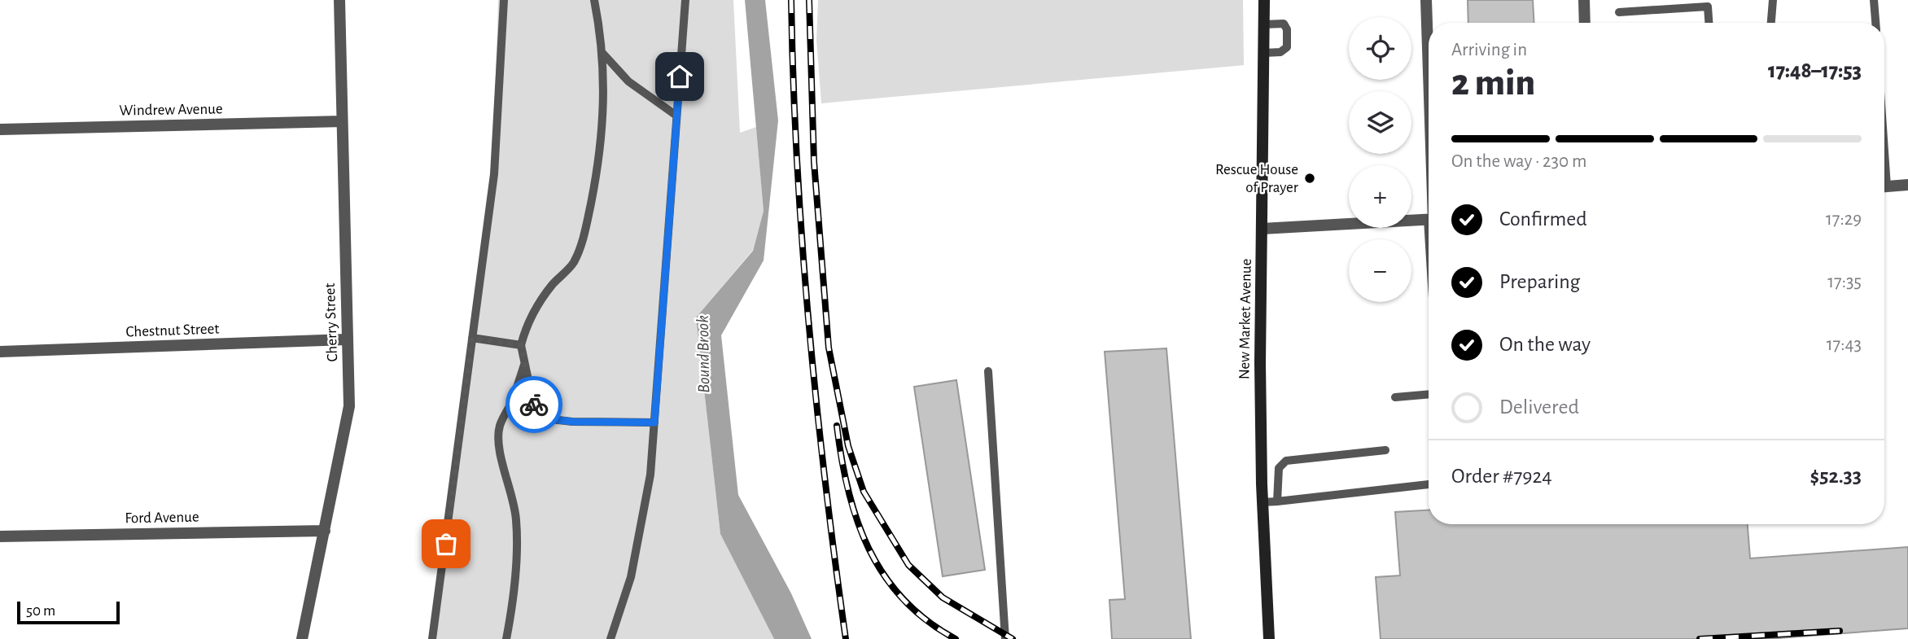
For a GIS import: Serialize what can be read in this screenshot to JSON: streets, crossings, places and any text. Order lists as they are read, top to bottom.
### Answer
{
  "streets": {
    "main road": ["New Market Avenue"],
    "street": [
      "Windrew Avenue",
      "Cherry Street",
      "Chestnut Street",
      "Ford Avenue"
    ]
  },
  "crossings": [
    ["Windrew Avenue", "Cherry Street"],
    ["Cherry Street", "Chestnut Street"],
    ["Cherry Street", "Ford Avenue"]
  ],
  "water": ["Bound Brook"],
  "places": ["Rescue House of Prayer"],
  "scale_bar": "50 m",
  "page": {
    "map_buttons": ["+", "−"],
    "heading": ["2 min", "Arriving in", "17:48–17:53"],
    "panel": ["Order #7924", "$52.33"],
    "bar": "On the way · 230 m",
    "list": [
      ["Confirmed", "17:29"],
      ["Preparing", "17:35"],
      ["On the way", "17:43"],
      "Delivered"
    ],
    "scale": "50 m"
  }
}
